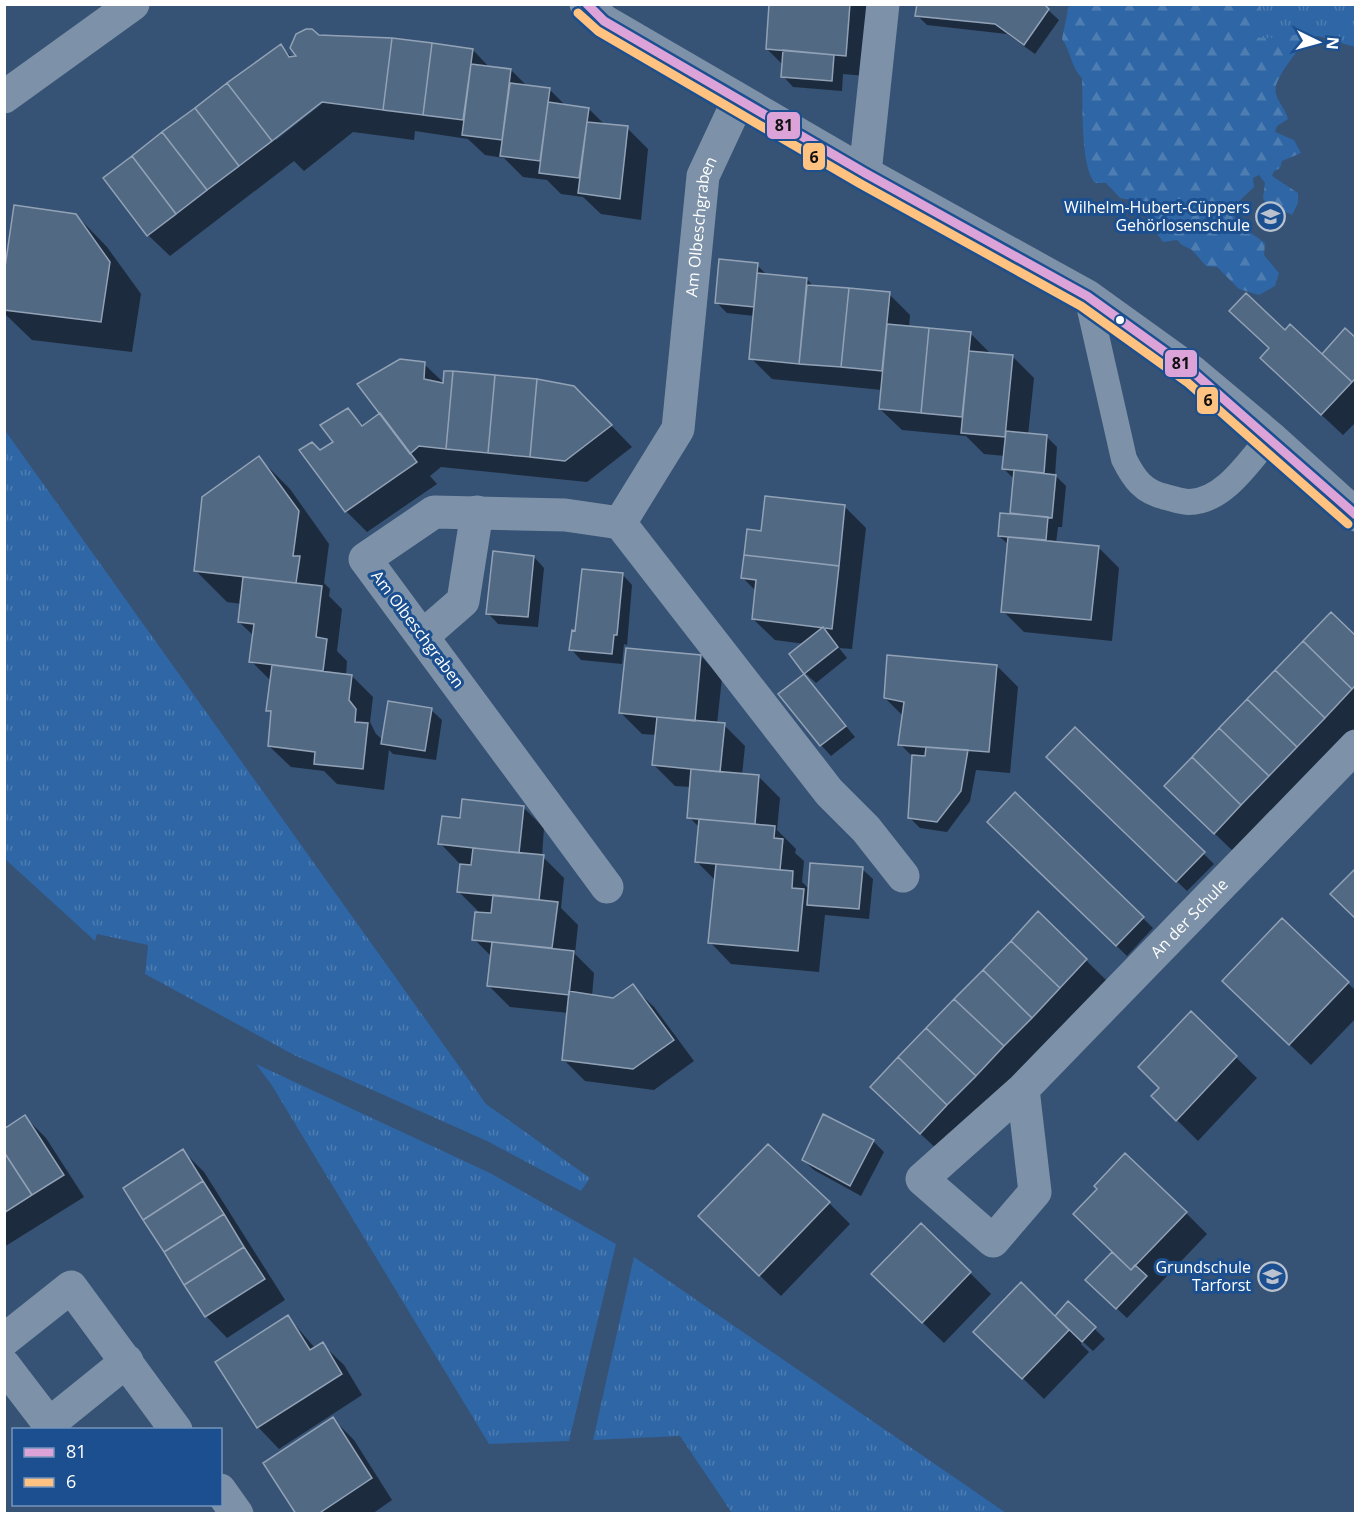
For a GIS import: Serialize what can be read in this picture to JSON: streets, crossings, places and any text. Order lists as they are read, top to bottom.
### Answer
{
  "streets": {
    "street": ["Am Olbeschgraben", "An der Schule"]
  },
  "places": {
    "school or university": ["Wilhelm-Hubert-Cüppers Gehörlosenschule", "Grundschule Tarforst"]
  },
  "lines": ["transit line 81", "transit line 6"],
  "legend": ["81", "6"],
  "north": "right"
}
